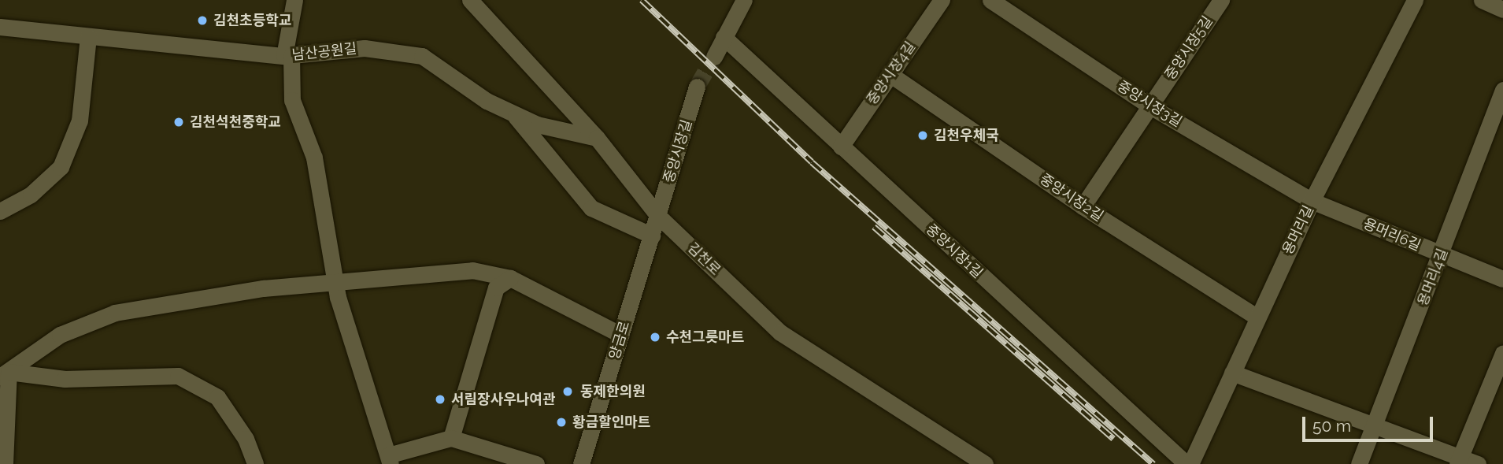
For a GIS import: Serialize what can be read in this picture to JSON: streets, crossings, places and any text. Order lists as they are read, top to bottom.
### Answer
{
  "streets": {
    "street": [
      "중앙시장5길",
      "남산공원길",
      "중앙시장4길",
      "중앙시장3길",
      "중앙시장길",
      "중앙시장2길",
      "용머리길",
      "용머리6길",
      "중앙시장1길",
      "김천로",
      "용머리4길",
      "양금로"
    ]
  },
  "crossings": [
    ["중앙시장5길", "중앙시장3길"],
    ["중앙시장5길", "중앙시장2길"],
    ["남산공원길", "김천로"],
    ["중앙시장4길", "중앙시장2길"],
    ["중앙시장4길", "중앙시장1길"],
    ["중앙시장3길", "용머리길"],
    ["중앙시장3길", "용머리6길"],
    ["중앙시장길", "김천로"],
    ["중앙시장길", "양금로"],
    ["중앙시장2길", "용머리길"],
    ["용머리길", "용머리6길"],
    ["용머리6길", "용머리4길"],
    ["김천로", "양금로"]
  ],
  "places": [
    "김천초등학교",
    "김천석천중학교",
    "김천우체국",
    "수천그릇마트",
    "동제한의원",
    "서림장사우나여관",
    "황금할인마트"
  ],
  "scale_bar": "50 m"
}
